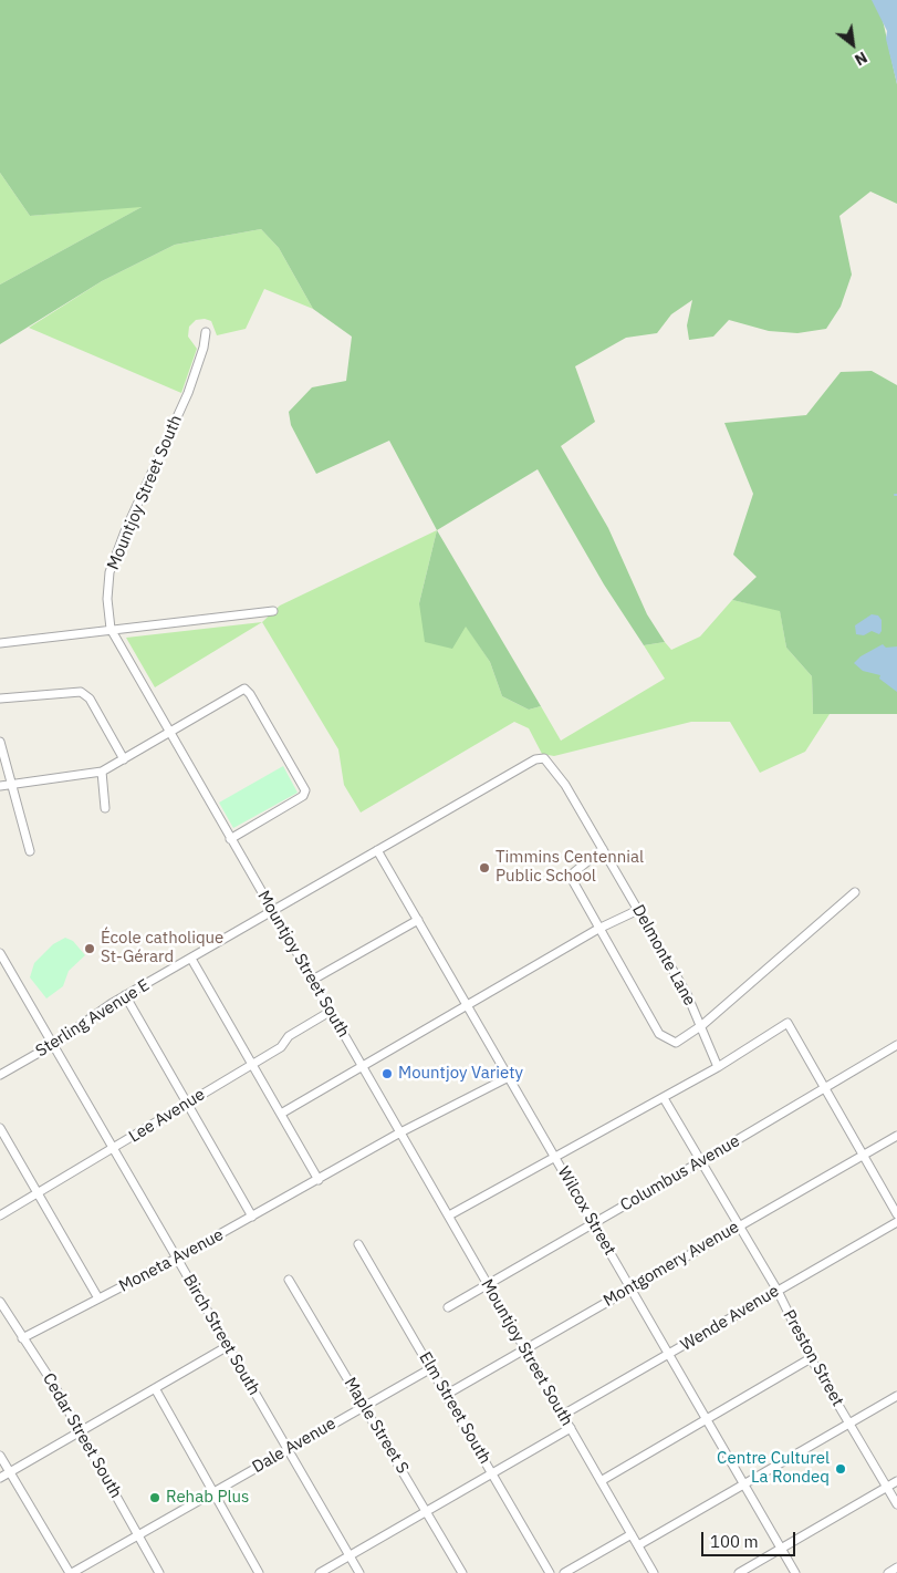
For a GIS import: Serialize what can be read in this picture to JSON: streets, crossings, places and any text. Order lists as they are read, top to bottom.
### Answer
{
  "streets": {
    "street": [
      "Mountjoy Street South",
      "Delmonte Lane",
      "Sterling Avenue E",
      "Lee Avenue",
      "Columbus Avenue",
      "Wilcox Street",
      "Moneta Avenue",
      "Montgomery Avenue",
      "Wende Avenue",
      "Birch Street South",
      "Preston Street",
      "Elm Street South",
      "Maple Street S",
      "Cedar Street South",
      "Dale Avenue"
    ]
  },
  "crossings": [
    ["Mountjoy Street South", "Sterling Avenue E"],
    ["Mountjoy Street South", "Lee Avenue"],
    ["Mountjoy Street South", "Columbus Avenue"],
    ["Mountjoy Street South", "Moneta Avenue"],
    ["Mountjoy Street South", "Montgomery Avenue"],
    ["Mountjoy Street South", "Wende Avenue"],
    ["Delmonte Lane", "Sterling Avenue E"],
    ["Delmonte Lane", "Wilcox Street"],
    ["Sterling Avenue E", "Wilcox Street"],
    ["Sterling Avenue E", "Birch Street South"],
    ["Lee Avenue", "Birch Street South"],
    ["Columbus Avenue", "Wilcox Street"],
    ["Columbus Avenue", "Preston Street"],
    ["Wilcox Street", "Moneta Avenue"],
    ["Wilcox Street", "Montgomery Avenue"],
    ["Wilcox Street", "Wende Avenue"],
    ["Moneta Avenue", "Birch Street South"],
    ["Moneta Avenue", "Cedar Street South"],
    ["Montgomery Avenue", "Preston Street"],
    ["Montgomery Avenue", "Elm Street South"],
    ["Wende Avenue", "Preston Street"],
    ["Birch Street South", "Dale Avenue"],
    ["Elm Street South", "Dale Avenue"],
    ["Maple Street S", "Dale Avenue"],
    ["Cedar Street South", "Dale Avenue"]
  ],
  "places": [
    "Timmins Centennial Public School",
    "École catholique St-Gérard",
    "Mountjoy Variety",
    "Centre Culturel La Rondeq",
    "Rehab Plus"
  ],
  "scale_bar": "100 m",
  "north": "bottom right"
}
